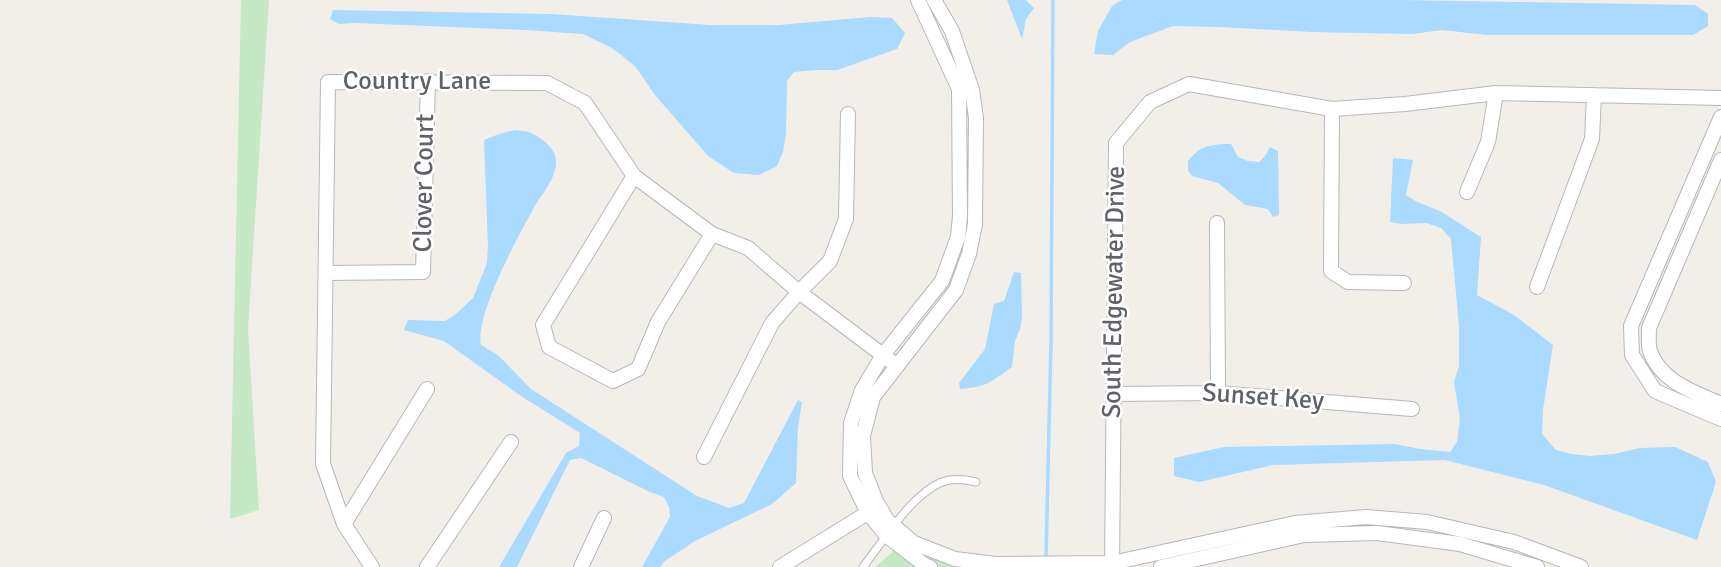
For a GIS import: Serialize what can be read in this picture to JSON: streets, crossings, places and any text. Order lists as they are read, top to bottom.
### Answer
{
  "streets": {
    "street": [
      "Country Lane",
      "Clover Court",
      "South Edgewater Drive",
      "Sunset Key"
    ]
  },
  "crossings": [
    ["Country Lane", "Clover Court"],
    ["South Edgewater Drive", "Sunset Key"]
  ]
}
